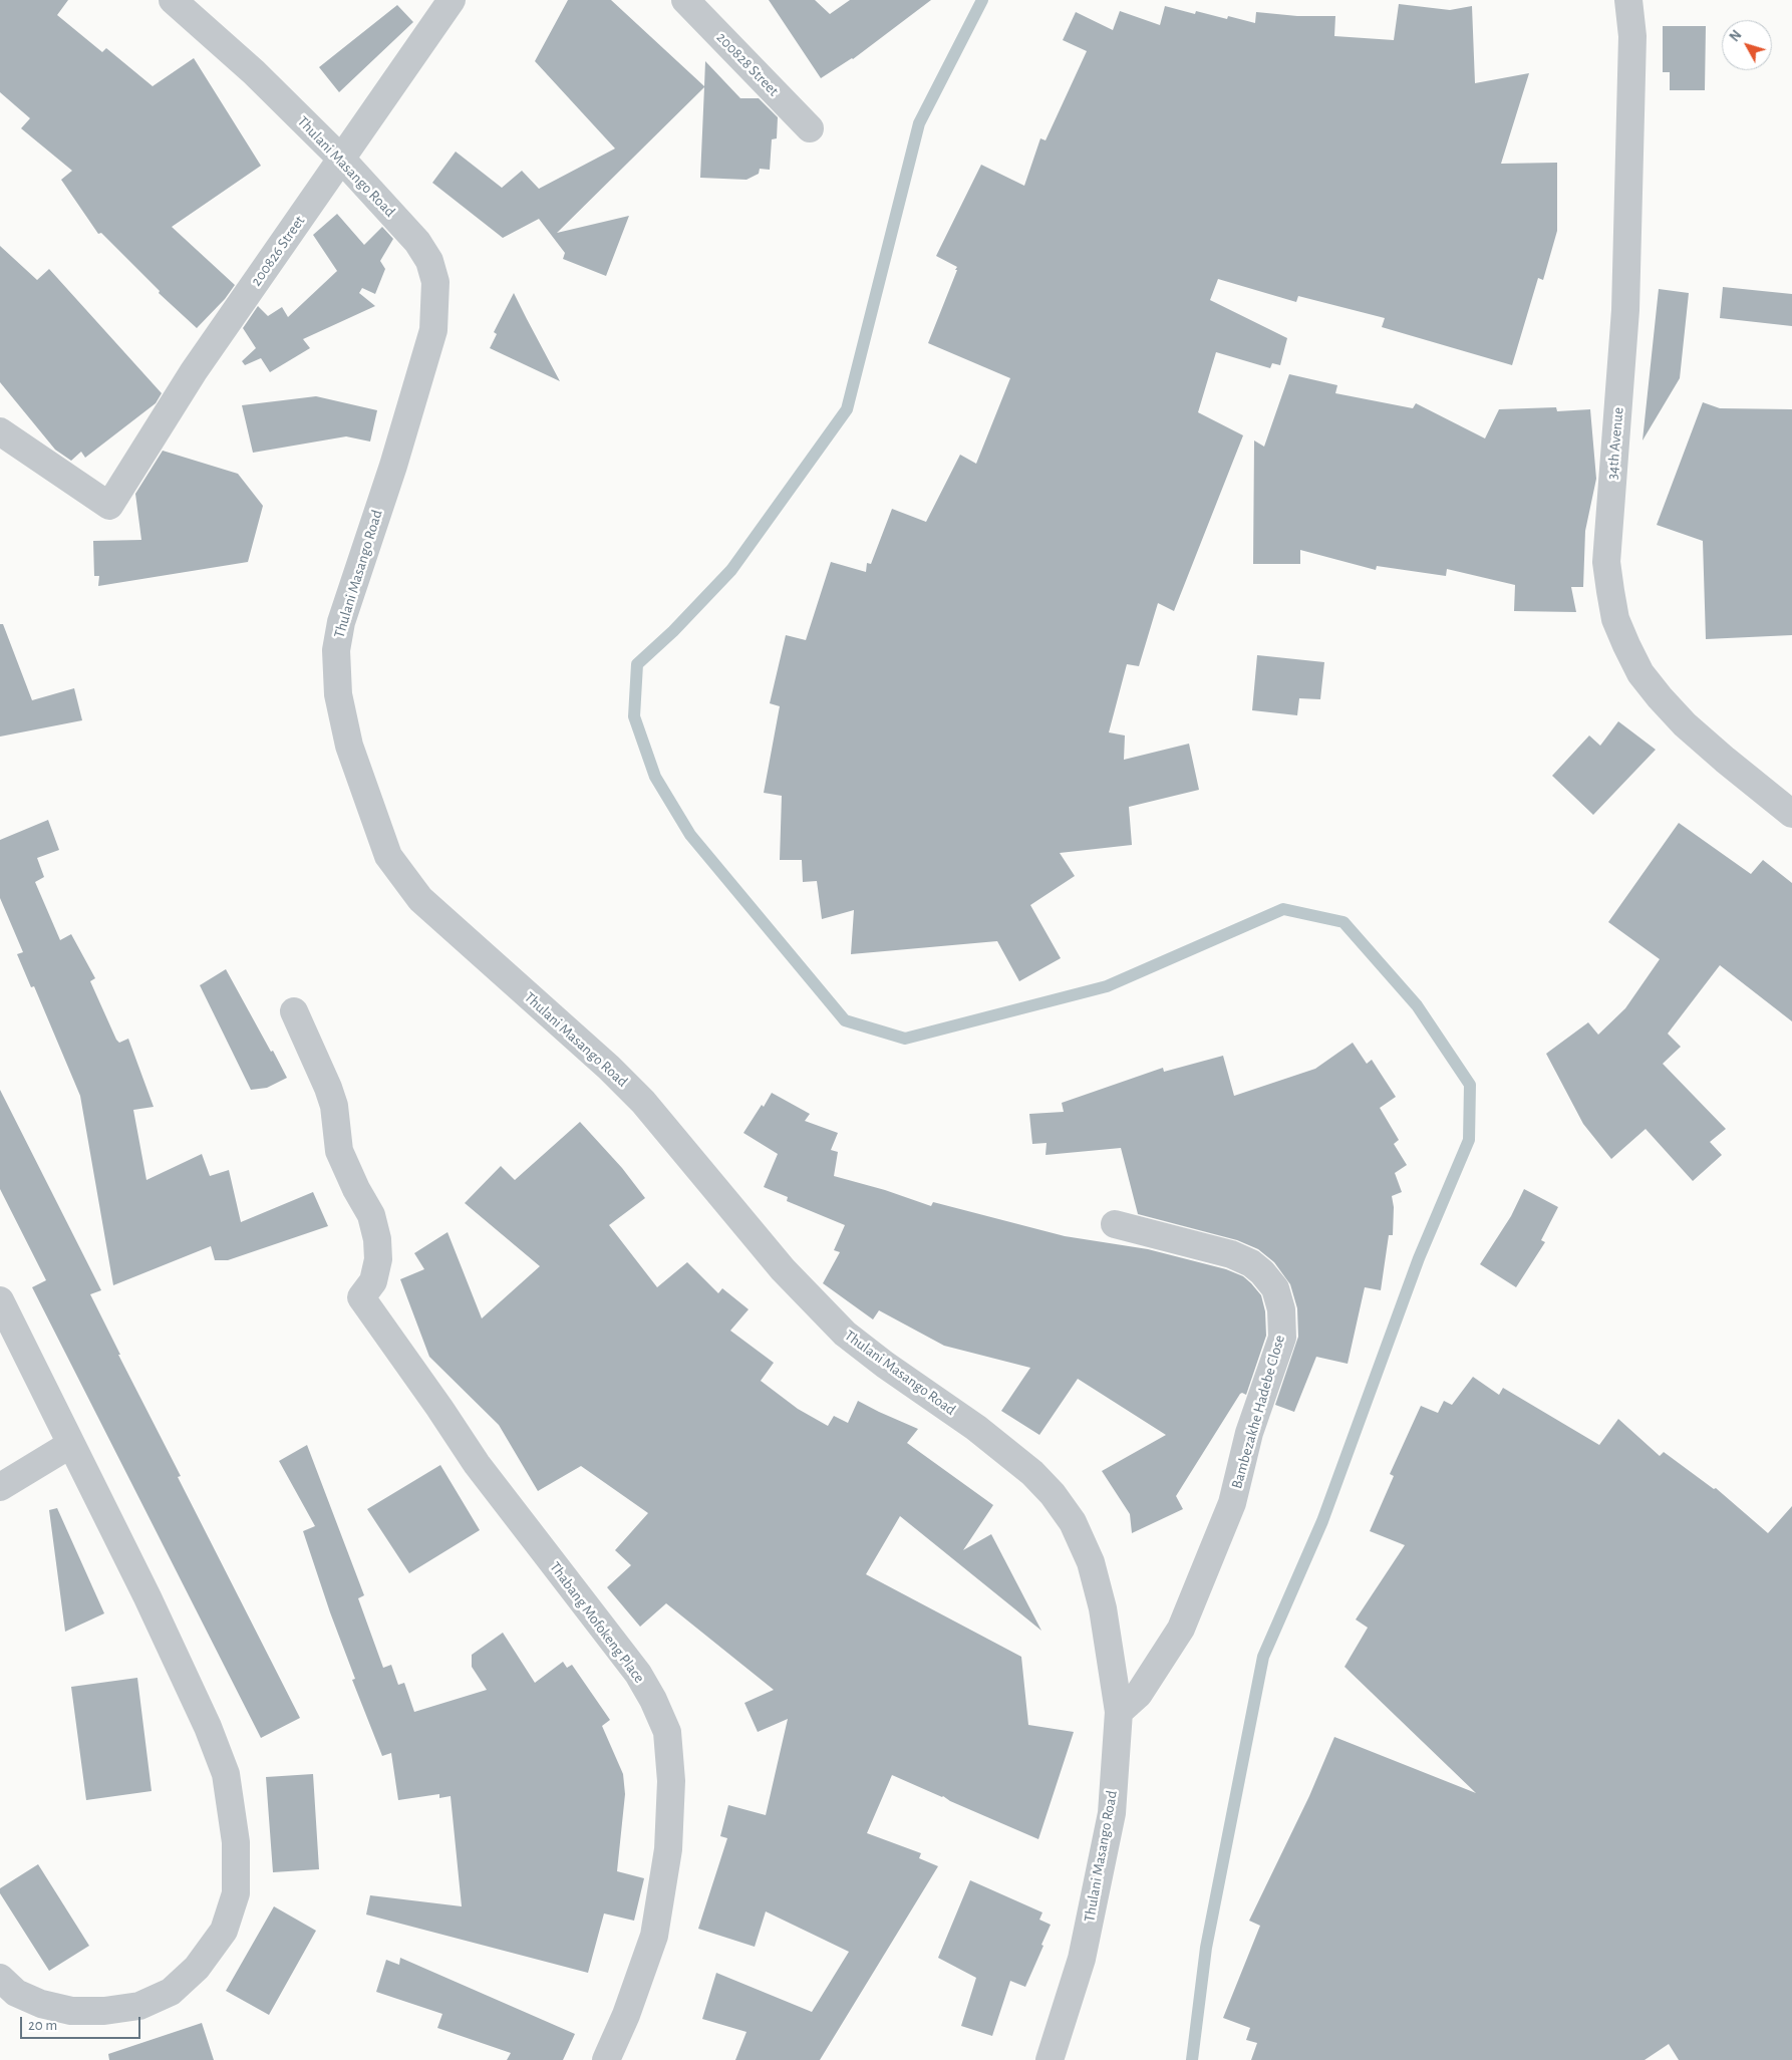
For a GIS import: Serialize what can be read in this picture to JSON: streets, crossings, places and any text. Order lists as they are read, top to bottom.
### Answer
{
  "streets": {
    "street": [
      "200828 Street",
      "Thulani Masango Road",
      "200826 Street",
      "34th Avenue",
      "Bambezakhe Hadebe Close",
      "Thabang Mofokeng Place"
    ]
  },
  "crossings": [
    ["Thulani Masango Road", "200826 Street"],
    ["Thulani Masango Road", "Bambezakhe Hadebe Close"]
  ],
  "scale_bar": "20 m",
  "north": "top left"
}
